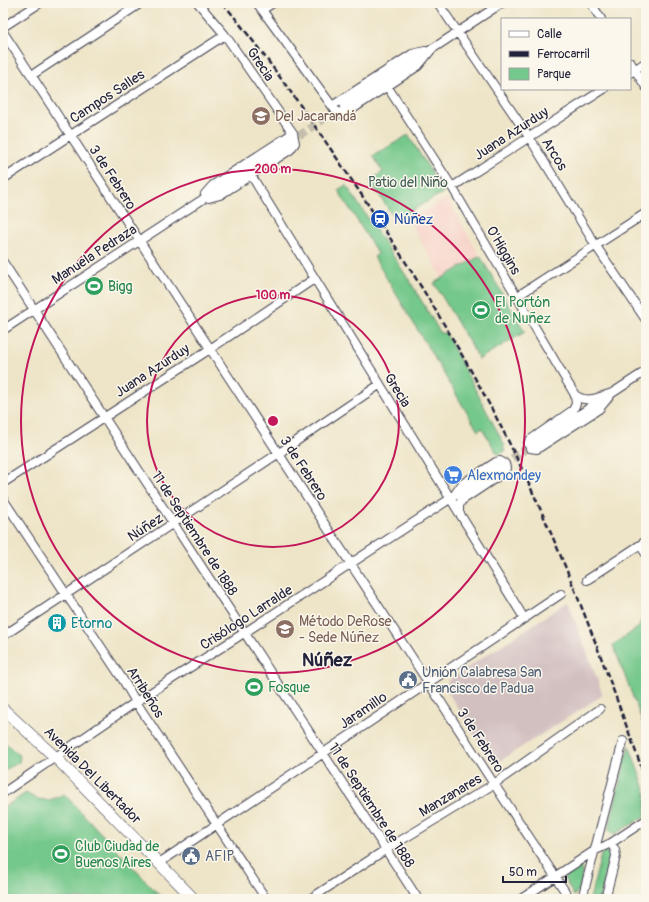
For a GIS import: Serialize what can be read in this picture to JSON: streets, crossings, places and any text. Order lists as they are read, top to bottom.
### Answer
{
  "streets": {
    "main road": ["Avenida Del Libertador"],
    "street": [
      "Grecia",
      "Campos Salles",
      "Juana Azurduy",
      "Arcos",
      "3 de Febrero",
      "O'Higgins",
      "Manuela Pedraza",
      "Núñez",
      "11 de Septiembre de 1888",
      "Crisólogo Larralde",
      "Arribeños",
      "Jaramillo",
      "Manzanares"
    ]
  },
  "crossings": [
    ["Grecia", "Campos Salles"],
    ["Grecia", "Juana Azurduy"],
    ["Grecia", "Manuela Pedraza"],
    ["Grecia", "Núñez"],
    ["Grecia", "Crisólogo Larralde"],
    ["Grecia", "Jaramillo"],
    ["Campos Salles", "3 de Febrero"],
    ["Juana Azurduy", "Arcos"],
    ["Juana Azurduy", "3 de Febrero"],
    ["Juana Azurduy", "O'Higgins"],
    ["Juana Azurduy", "11 de Septiembre de 1888"],
    ["3 de Febrero", "Manuela Pedraza"],
    ["3 de Febrero", "Núñez"],
    ["3 de Febrero", "Crisólogo Larralde"],
    ["3 de Febrero", "Jaramillo"],
    ["3 de Febrero", "Manzanares"],
    ["Manuela Pedraza", "11 de Septiembre de 1888"],
    ["Núñez", "11 de Septiembre de 1888"],
    ["Núñez", "Arribeños"],
    ["11 de Septiembre de 1888", "Crisólogo Larralde"],
    ["11 de Septiembre de 1888", "Jaramillo"],
    ["11 de Septiembre de 1888", "Manzanares"],
    ["Crisólogo Larralde", "Arribeños"],
    ["Crisólogo Larralde", "Avenida Del Libertador"],
    ["Arribeños", "Jaramillo"],
    ["Jaramillo", "Avenida Del Libertador"]
  ],
  "districts": ["Núñez"],
  "parks": ["Patio del Niño"],
  "places": {
    "school or university": ["Del Jacarandá", "Método DeRose - Sede Núñez"],
    "station": ["Núñez"],
    "sports": [
      "Bigg",
      "El Portón de Nuñez",
      "Fosque",
      "Club Ciudad de Buenos Aires"
    ],
    "supermarket": ["Alexmondey"],
    "building": ["Etorno"],
    "public building": ["Unión Calabresa San Francisco de Padua", "AFIP"]
  },
  "legend": ["Calle", "Ferrocarril", "Parque"],
  "scale_bar": "50 m",
  "rings": ["200 m", "100 m"]
}
